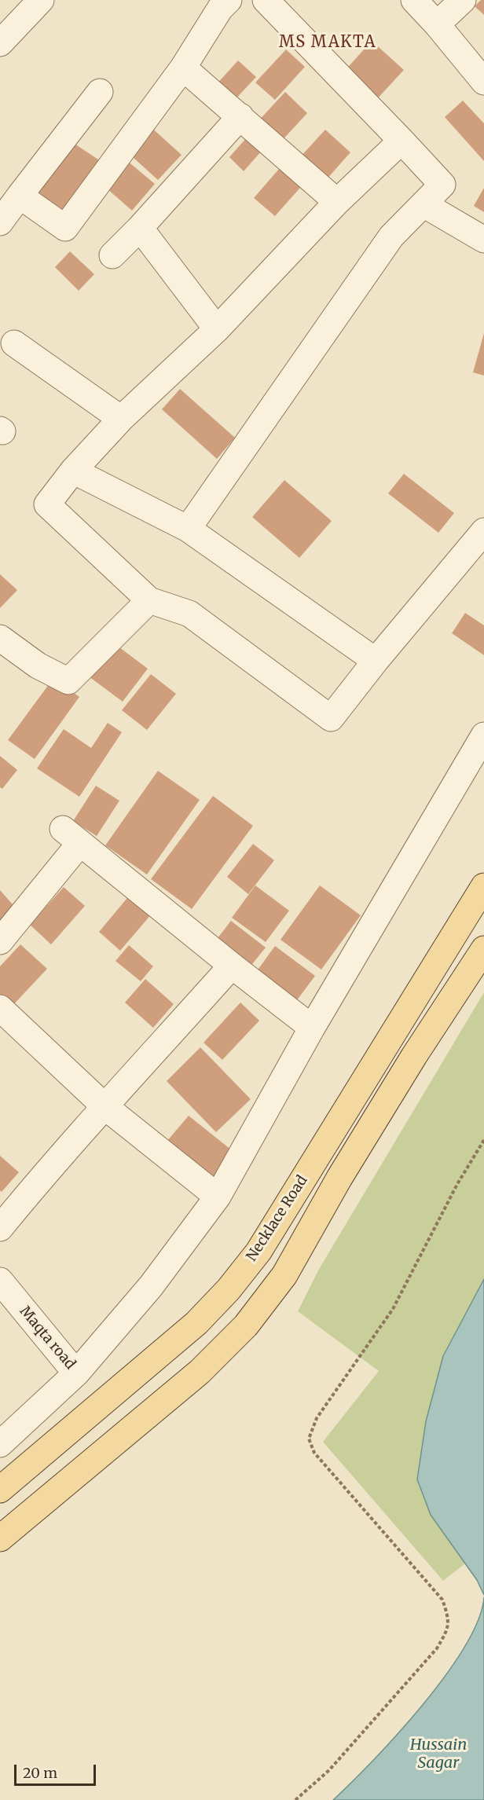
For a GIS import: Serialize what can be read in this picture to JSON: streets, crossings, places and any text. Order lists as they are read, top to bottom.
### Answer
{
  "streets": {
    "main road": ["Necklace Road"],
    "street": ["Maqta road"]
  },
  "districts": ["MS MAKTA"],
  "water": ["Hussain Sagar"],
  "scale_bar": "20 m"
}
